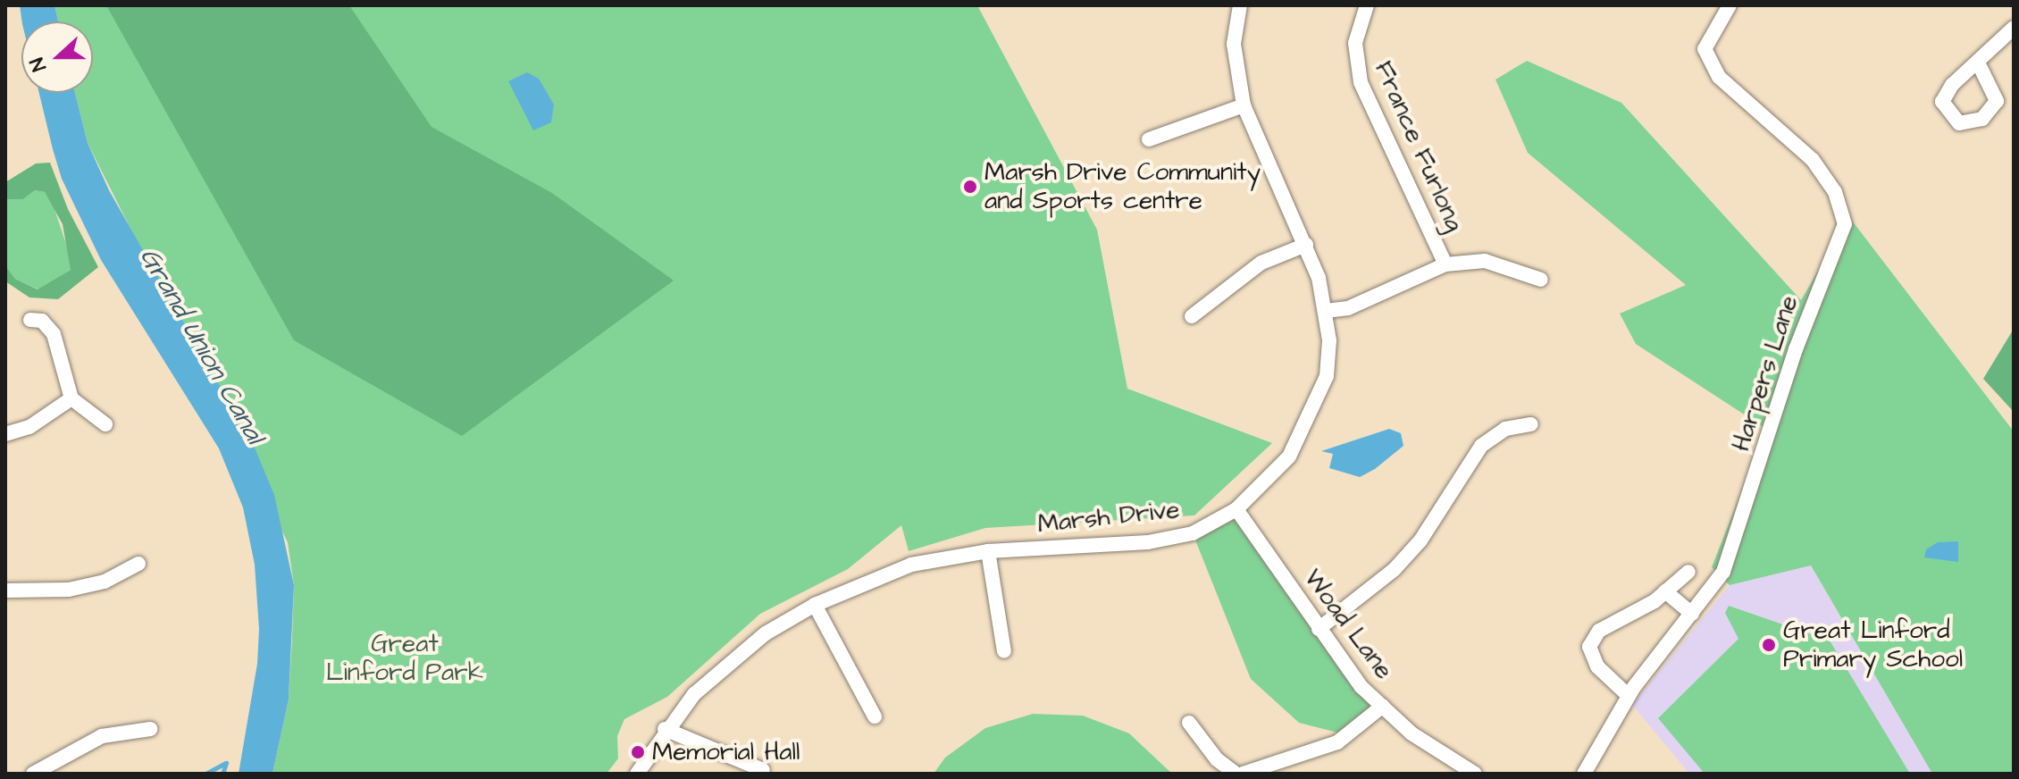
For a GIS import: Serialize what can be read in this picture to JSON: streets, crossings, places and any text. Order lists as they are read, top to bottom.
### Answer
{
  "streets": {
    "street": [
      "France Furlong",
      "Harpers Lane",
      "Marsh Drive",
      "Woad Lane"
    ]
  },
  "crossings": [
    ["France Furlong", "Marsh Drive"],
    ["Marsh Drive", "Woad Lane"]
  ],
  "water": ["Grand Union Canal"],
  "parks": ["Great Linford Park"],
  "places": ["Marsh Drive Community and Sports centre", "Great Linford Primary School", "Memorial Hall"],
  "north": "left"
}
